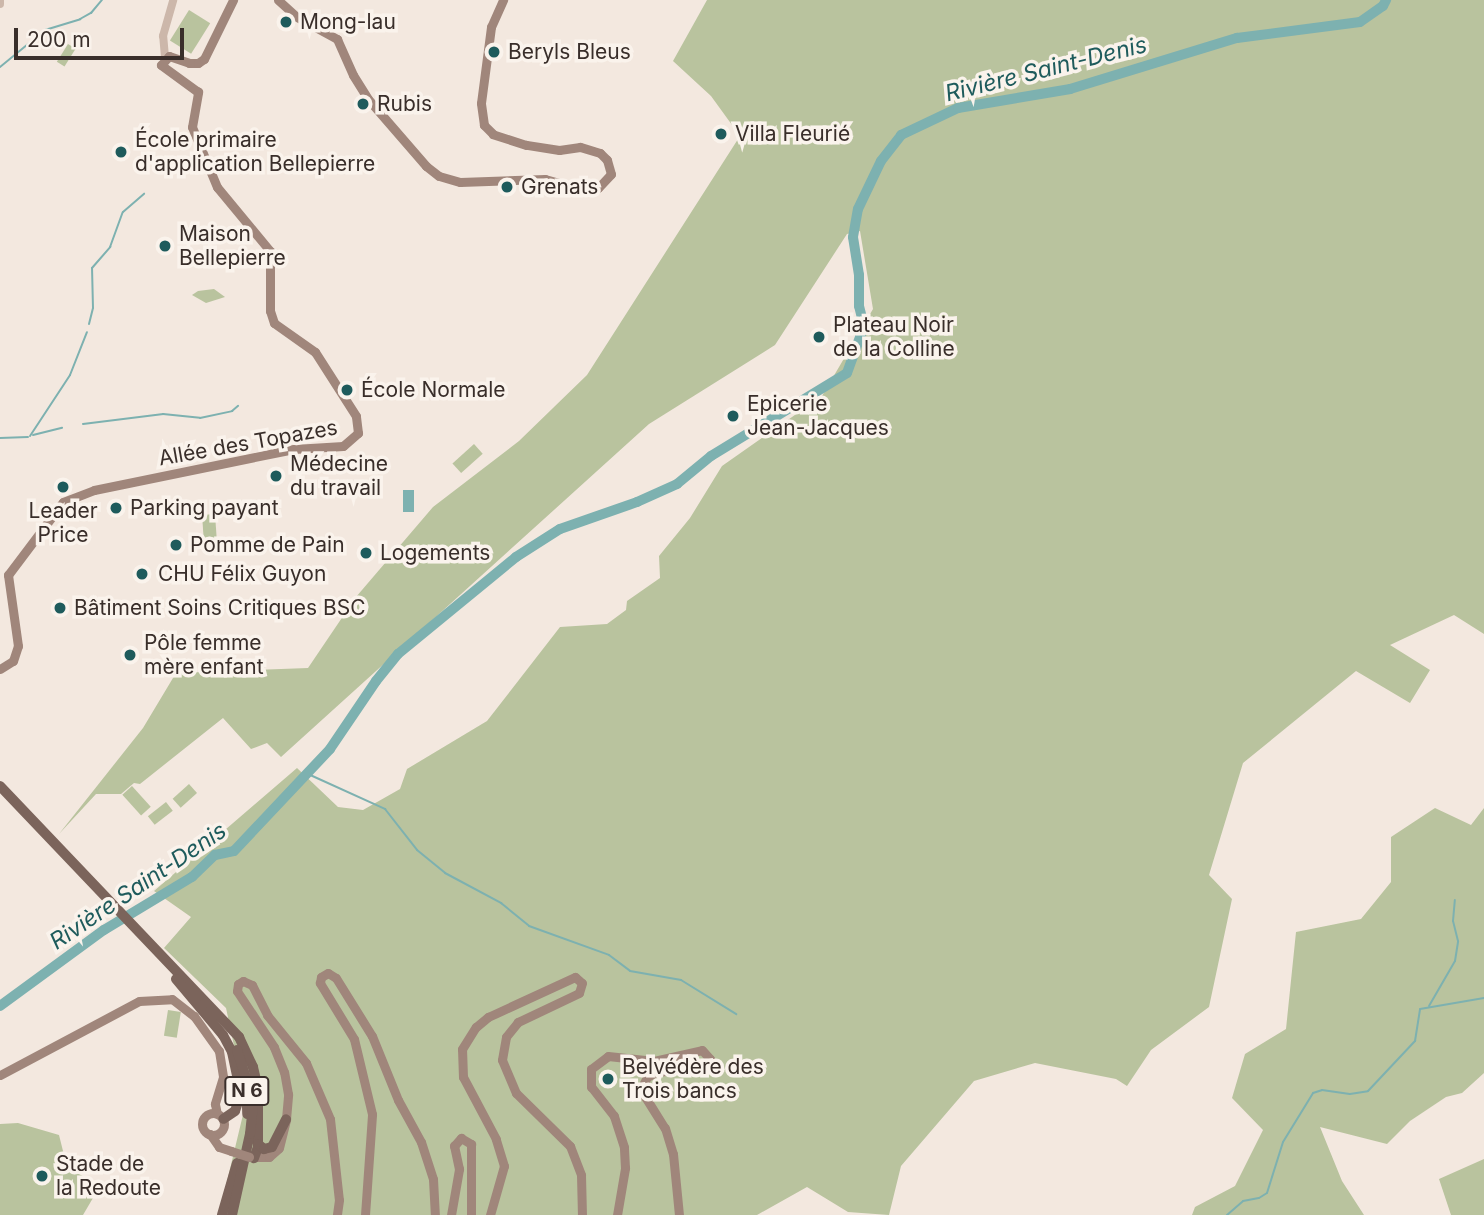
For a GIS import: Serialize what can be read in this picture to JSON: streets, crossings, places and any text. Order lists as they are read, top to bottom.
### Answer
{
  "streets": {
    "main road": ["Allée des Topazes", "N 6"]
  },
  "water": ["Rivière Saint-Denis"],
  "places": [
    "Mong-lau",
    "Beryls Bleus",
    "Rubis",
    "Villa Fleurié",
    "École primaire d'application Bellepierre",
    "Grenats",
    "Maison Bellepierre",
    "Plateau Noir de la Colline",
    "École Normale",
    "Epicerie Jean-Jacques",
    "Médecine du travail",
    "Leader Price",
    "Parking payant",
    "Pomme de Pain",
    "Logements",
    "CHU Félix Guyon",
    "Bâtiment Soins Critiques BSC",
    "Pôle femme mère enfant",
    "Belvédère des Trois bancs",
    "Stade de la Redoute"
  ],
  "scale_bar": "200 m"
}
